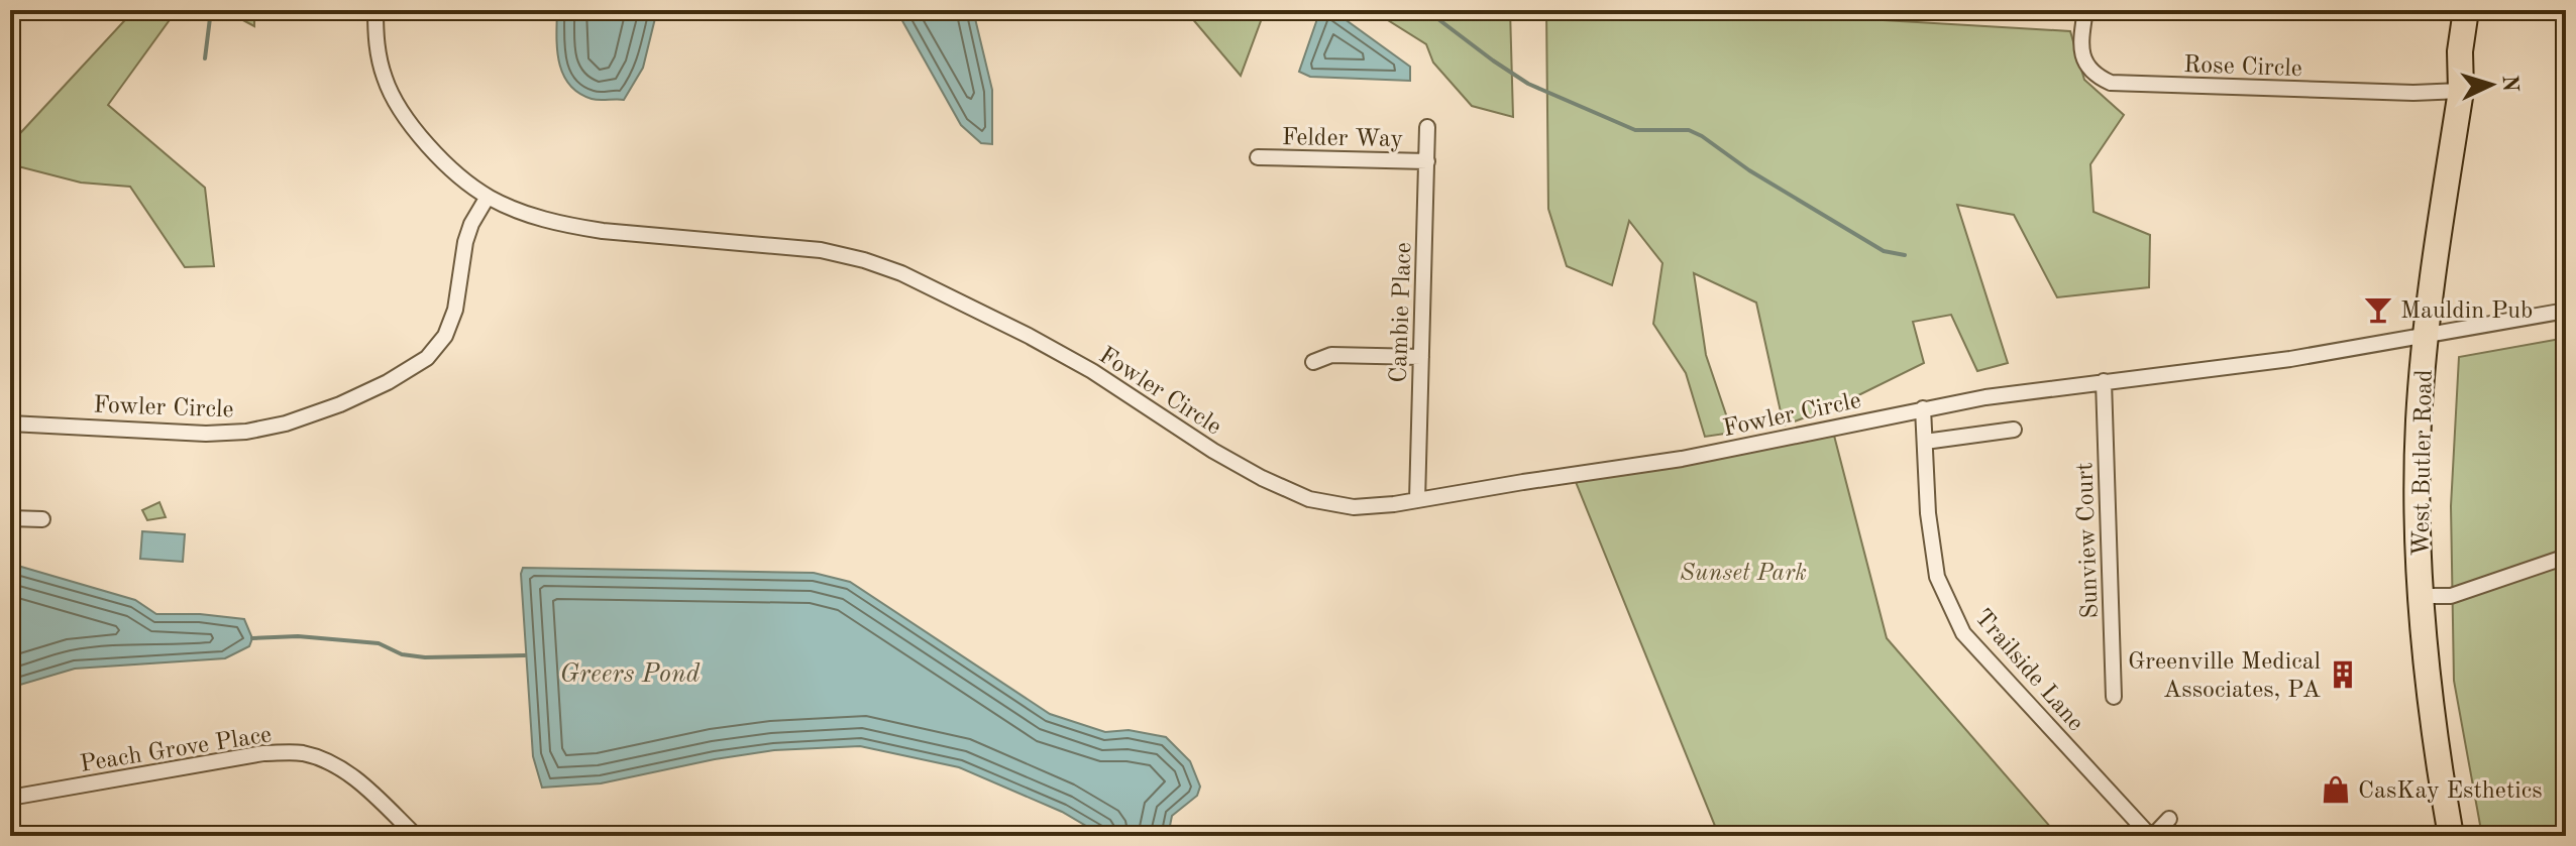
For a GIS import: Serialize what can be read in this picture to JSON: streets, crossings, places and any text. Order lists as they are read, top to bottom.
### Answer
{
  "streets": {
    "main road": ["West Butler Road"],
    "street": [
      "Rose Circle",
      "Felder Way",
      "Cambie Place",
      "Fowler Circle",
      "Sunview Court",
      "Trailside Lane",
      "Peach Grove Place"
    ]
  },
  "crossings": [
    ["Rose Circle", "West Butler Road"],
    ["Felder Way", "Cambie Place"],
    ["Cambie Place", "Fowler Circle"],
    ["Fowler Circle", "West Butler Road"],
    ["Fowler Circle", "Sunview Court"],
    ["Fowler Circle", "Trailside Lane"]
  ],
  "water": ["Greers Pond"],
  "parks": ["Sunset Park"],
  "places": {
    "bar": ["Mauldin Pub"],
    "building": ["Greenville Medical Associates, PA"],
    "shop": ["CasKay Esthetics"]
  },
  "north": "right"
}
